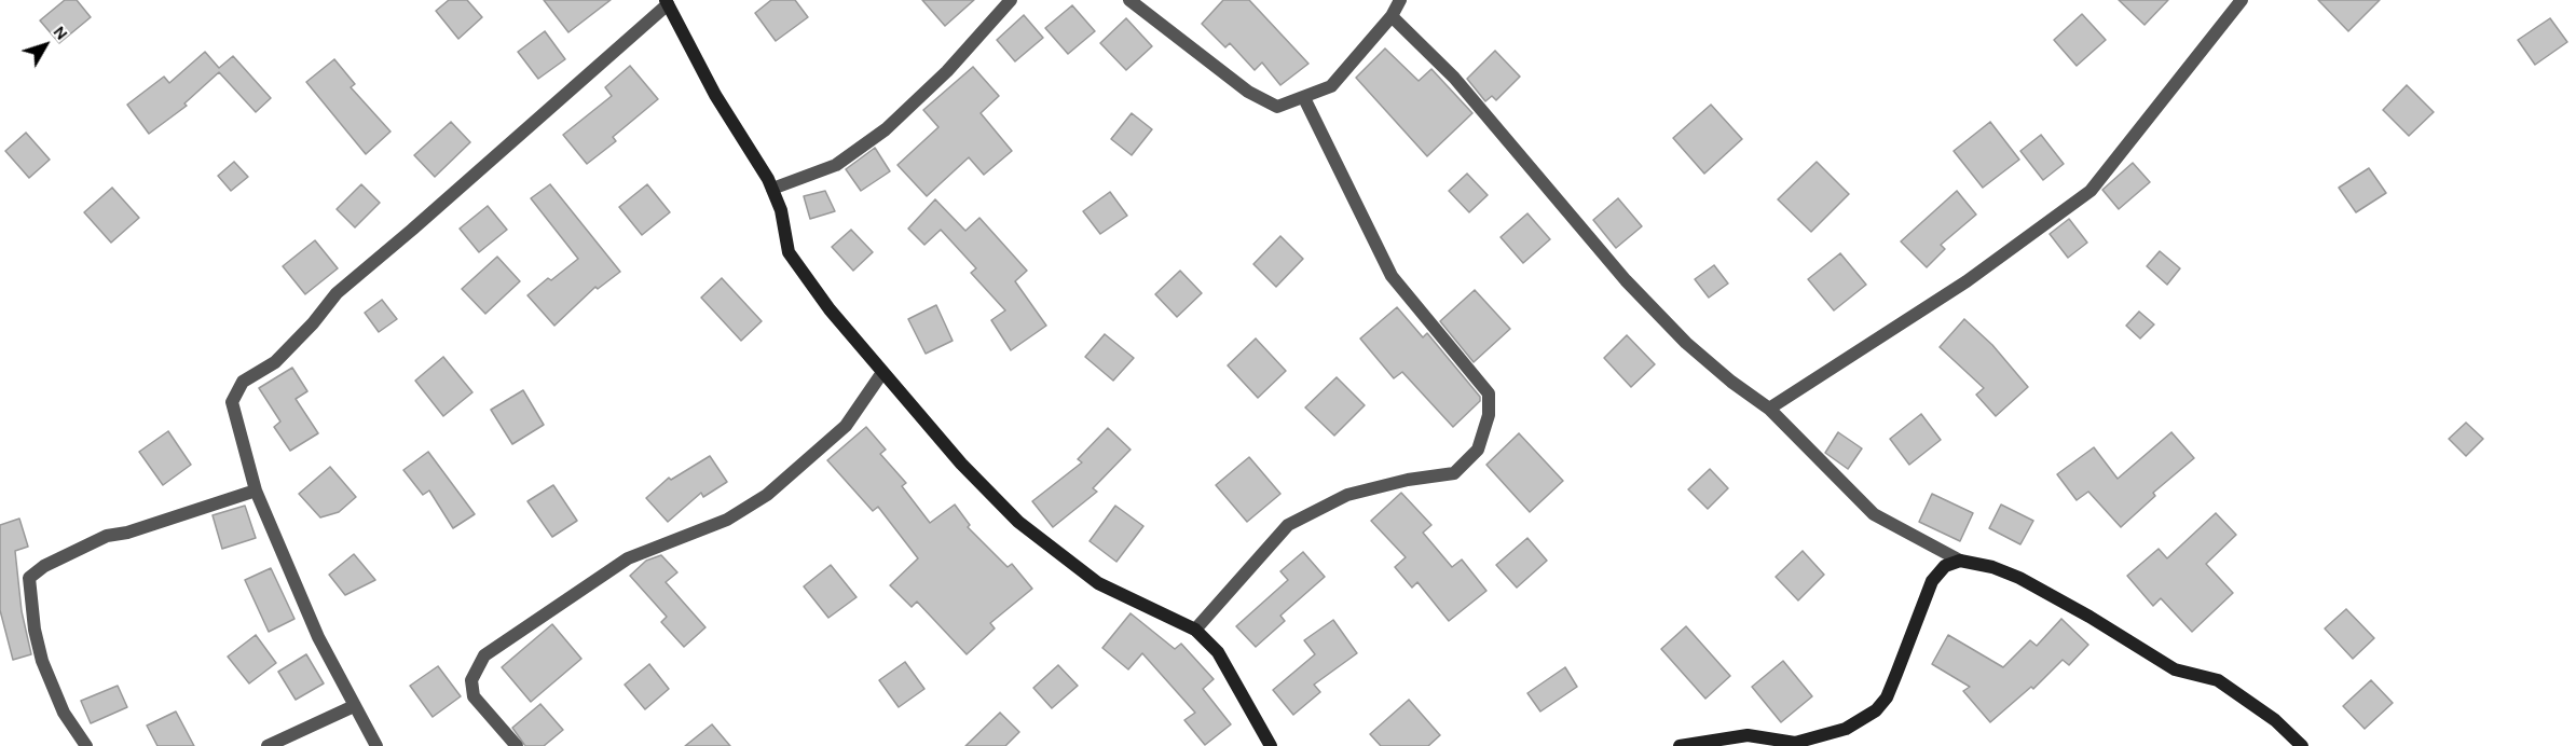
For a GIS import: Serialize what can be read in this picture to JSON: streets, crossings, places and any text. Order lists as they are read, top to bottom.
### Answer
{
  "north": "top right"
}
